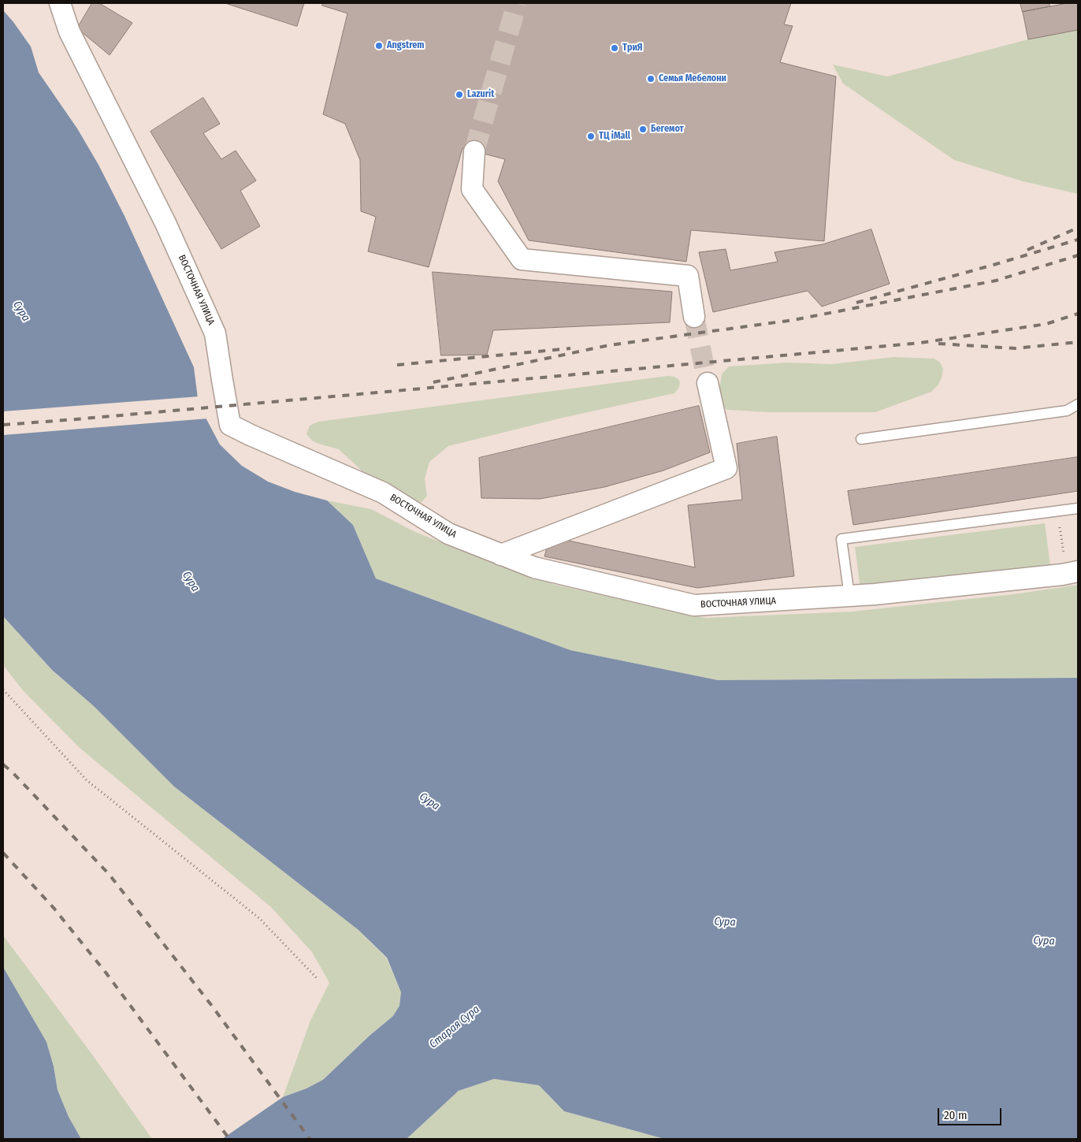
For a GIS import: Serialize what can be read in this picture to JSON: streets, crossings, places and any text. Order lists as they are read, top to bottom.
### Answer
{
  "streets": {
    "street": ["ВОСТОЧНАЯ УЛИЦА"]
  },
  "water": ["Сура", "Старая Сура"],
  "places": [
    "Angstrem",
    "ТриЯ",
    "Семья Мебелони",
    "Lazurit",
    "Бегемот",
    "ТЦ iMall"
  ],
  "scale_bar": "20 m"
}
